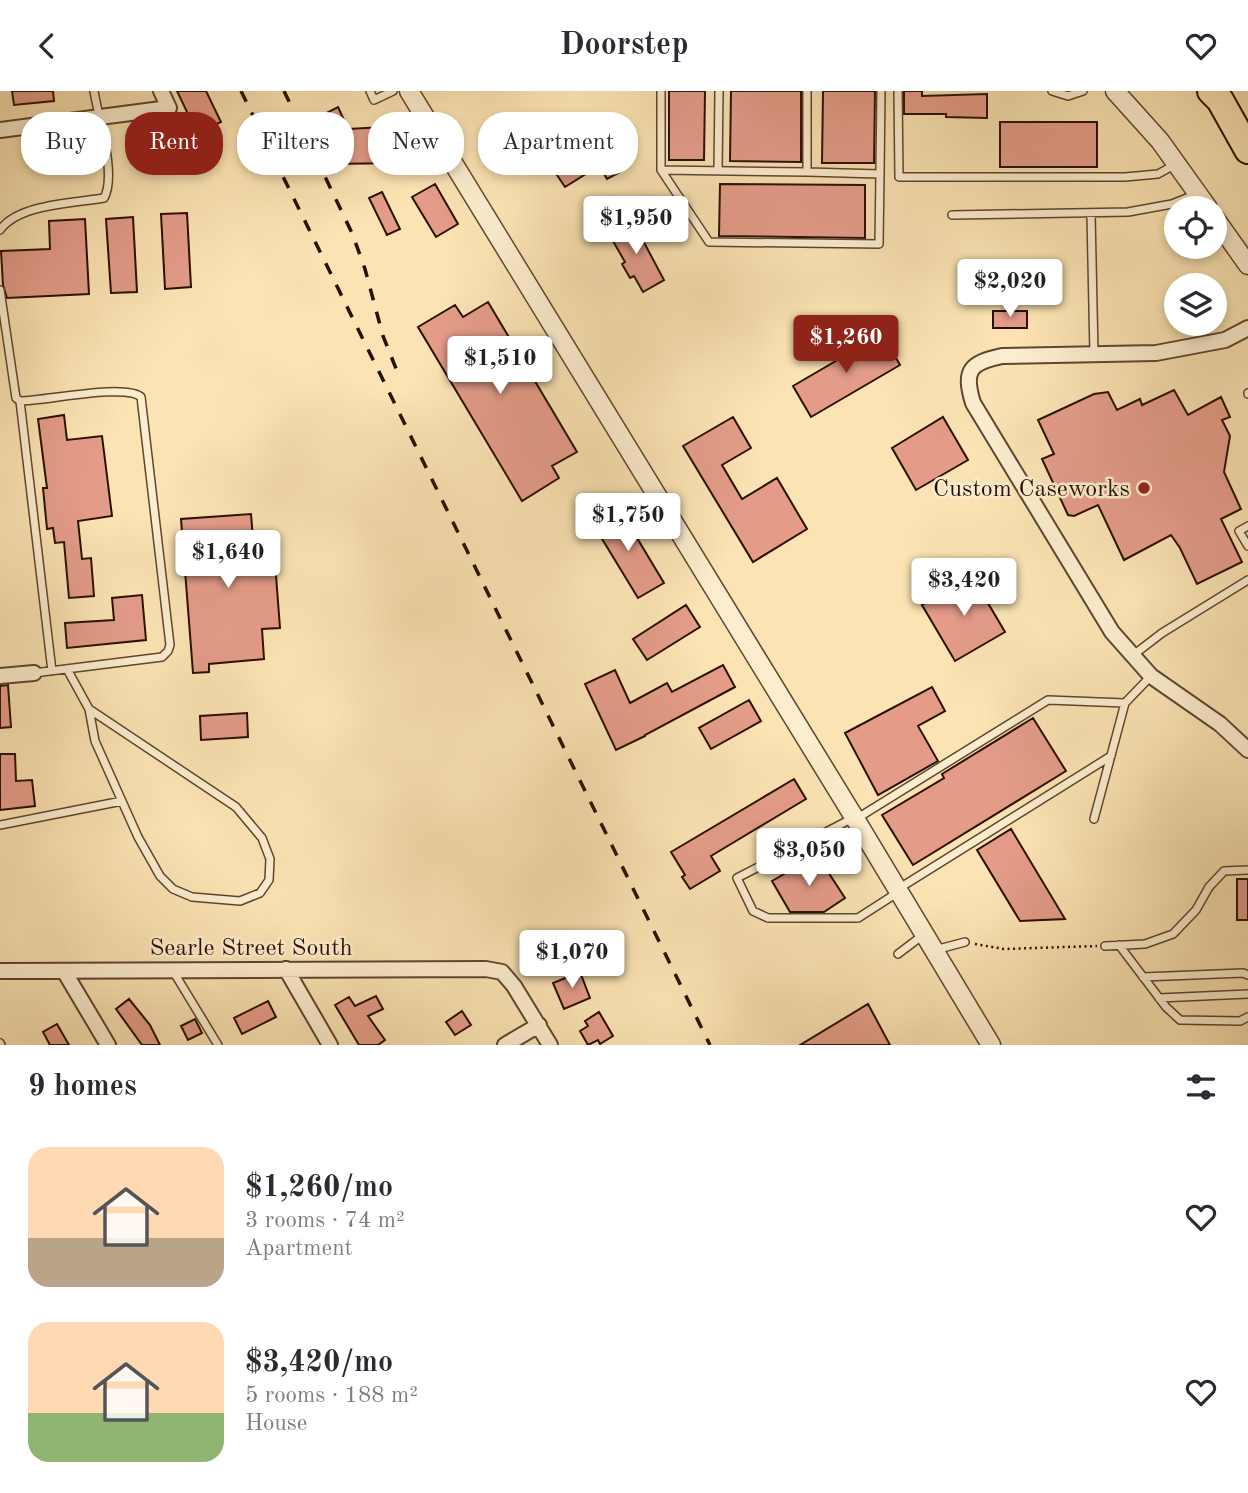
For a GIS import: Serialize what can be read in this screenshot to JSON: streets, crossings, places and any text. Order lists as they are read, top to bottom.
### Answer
{
  "streets": {
    "street": ["Searle Street South"]
  },
  "places": ["Custom Caseworks"],
  "page": {
    "header": "Doorstep",
    "chip": [
      "Buy",
      "Rent",
      "Filters",
      "New",
      "Apartment"
    ],
    "price": [
      "$1,950",
      "$2,020",
      "$1,260",
      "$1,510",
      "$1,750",
      "$1,640",
      "$3,420",
      "$3,050",
      "$1,070"
    ],
    "heading": "9 homes",
    "list": [
      {
        "name": "$1,260/mo",
        "note": "3 rooms · 74 m² · Apartment"
      },
      {
        "name": "$3,420/mo",
        "note": "5 rooms · 188 m² · House"
      }
    ]
  }
}
